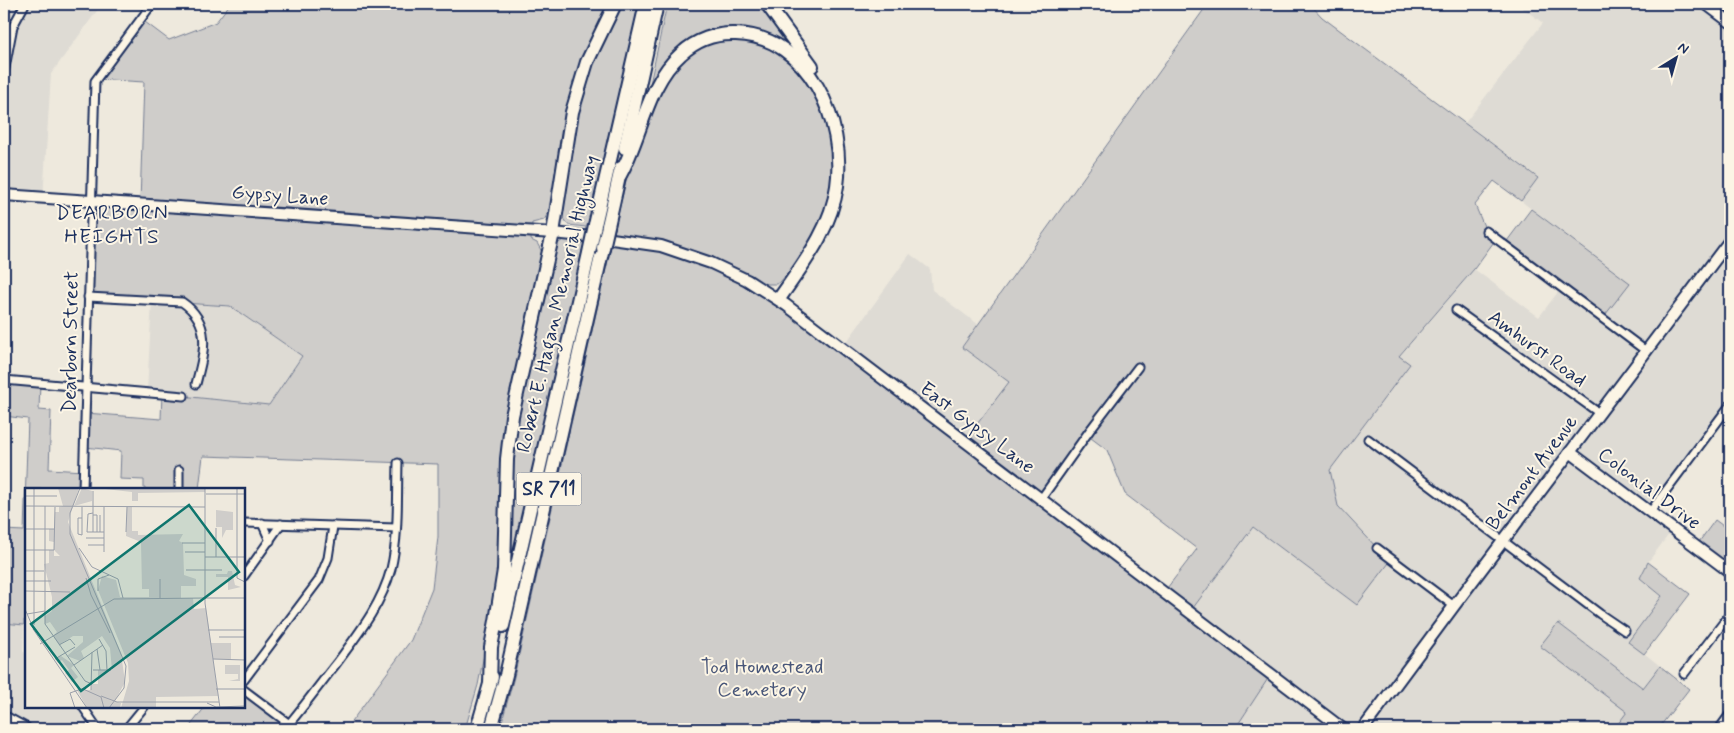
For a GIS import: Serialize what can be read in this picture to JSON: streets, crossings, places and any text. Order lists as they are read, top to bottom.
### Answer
{
  "streets": {
    "highway": ["Robert E. Hagan Memorial Highway", "SR 711"],
    "main road": [
      "Gypsy Lane",
      "East Gypsy Lane",
      "Belmont Avenue",
      "Colonial Drive"
    ],
    "street": ["Dearborn Street", "Amhurst Road"]
  },
  "crossings": [
    ["Gypsy Lane", "Dearborn Street"],
    ["Gypsy Lane", "East Gypsy Lane"],
    ["Amhurst Road", "Belmont Avenue"],
    ["Belmont Avenue", "Colonial Drive"]
  ],
  "districts": ["DEARBORN HEIGHTS"],
  "parks": ["Tod Homestead Cemetery"],
  "north": "top right"
}
